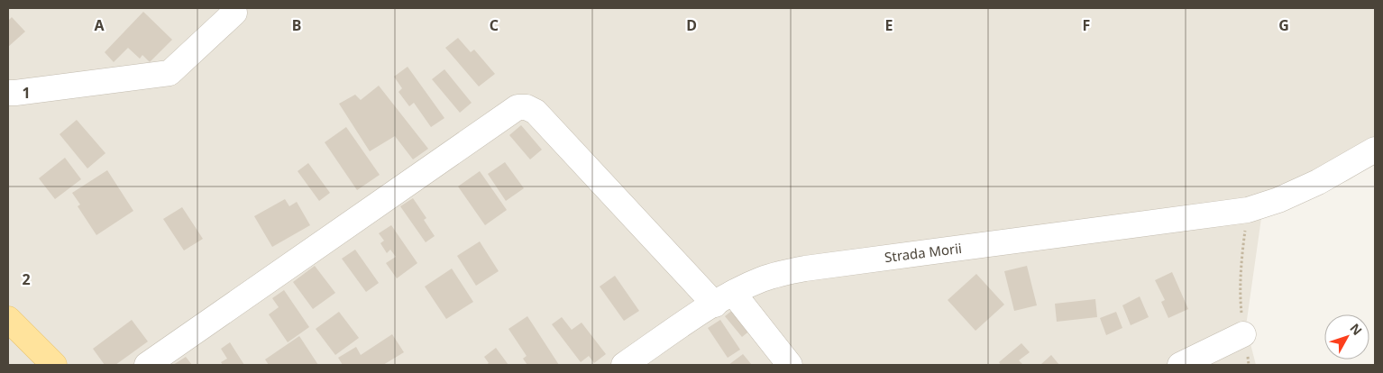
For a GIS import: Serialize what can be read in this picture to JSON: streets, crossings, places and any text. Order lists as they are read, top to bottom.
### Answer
{
  "streets": {
    "street": ["Strada Morii"]
  },
  "north": "top right",
  "grid": {
    "columns": [
      "A",
      "B",
      "C",
      "D",
      "E",
      "F",
      "G"
    ],
    "rows": ["1", "2"]
  }
}
